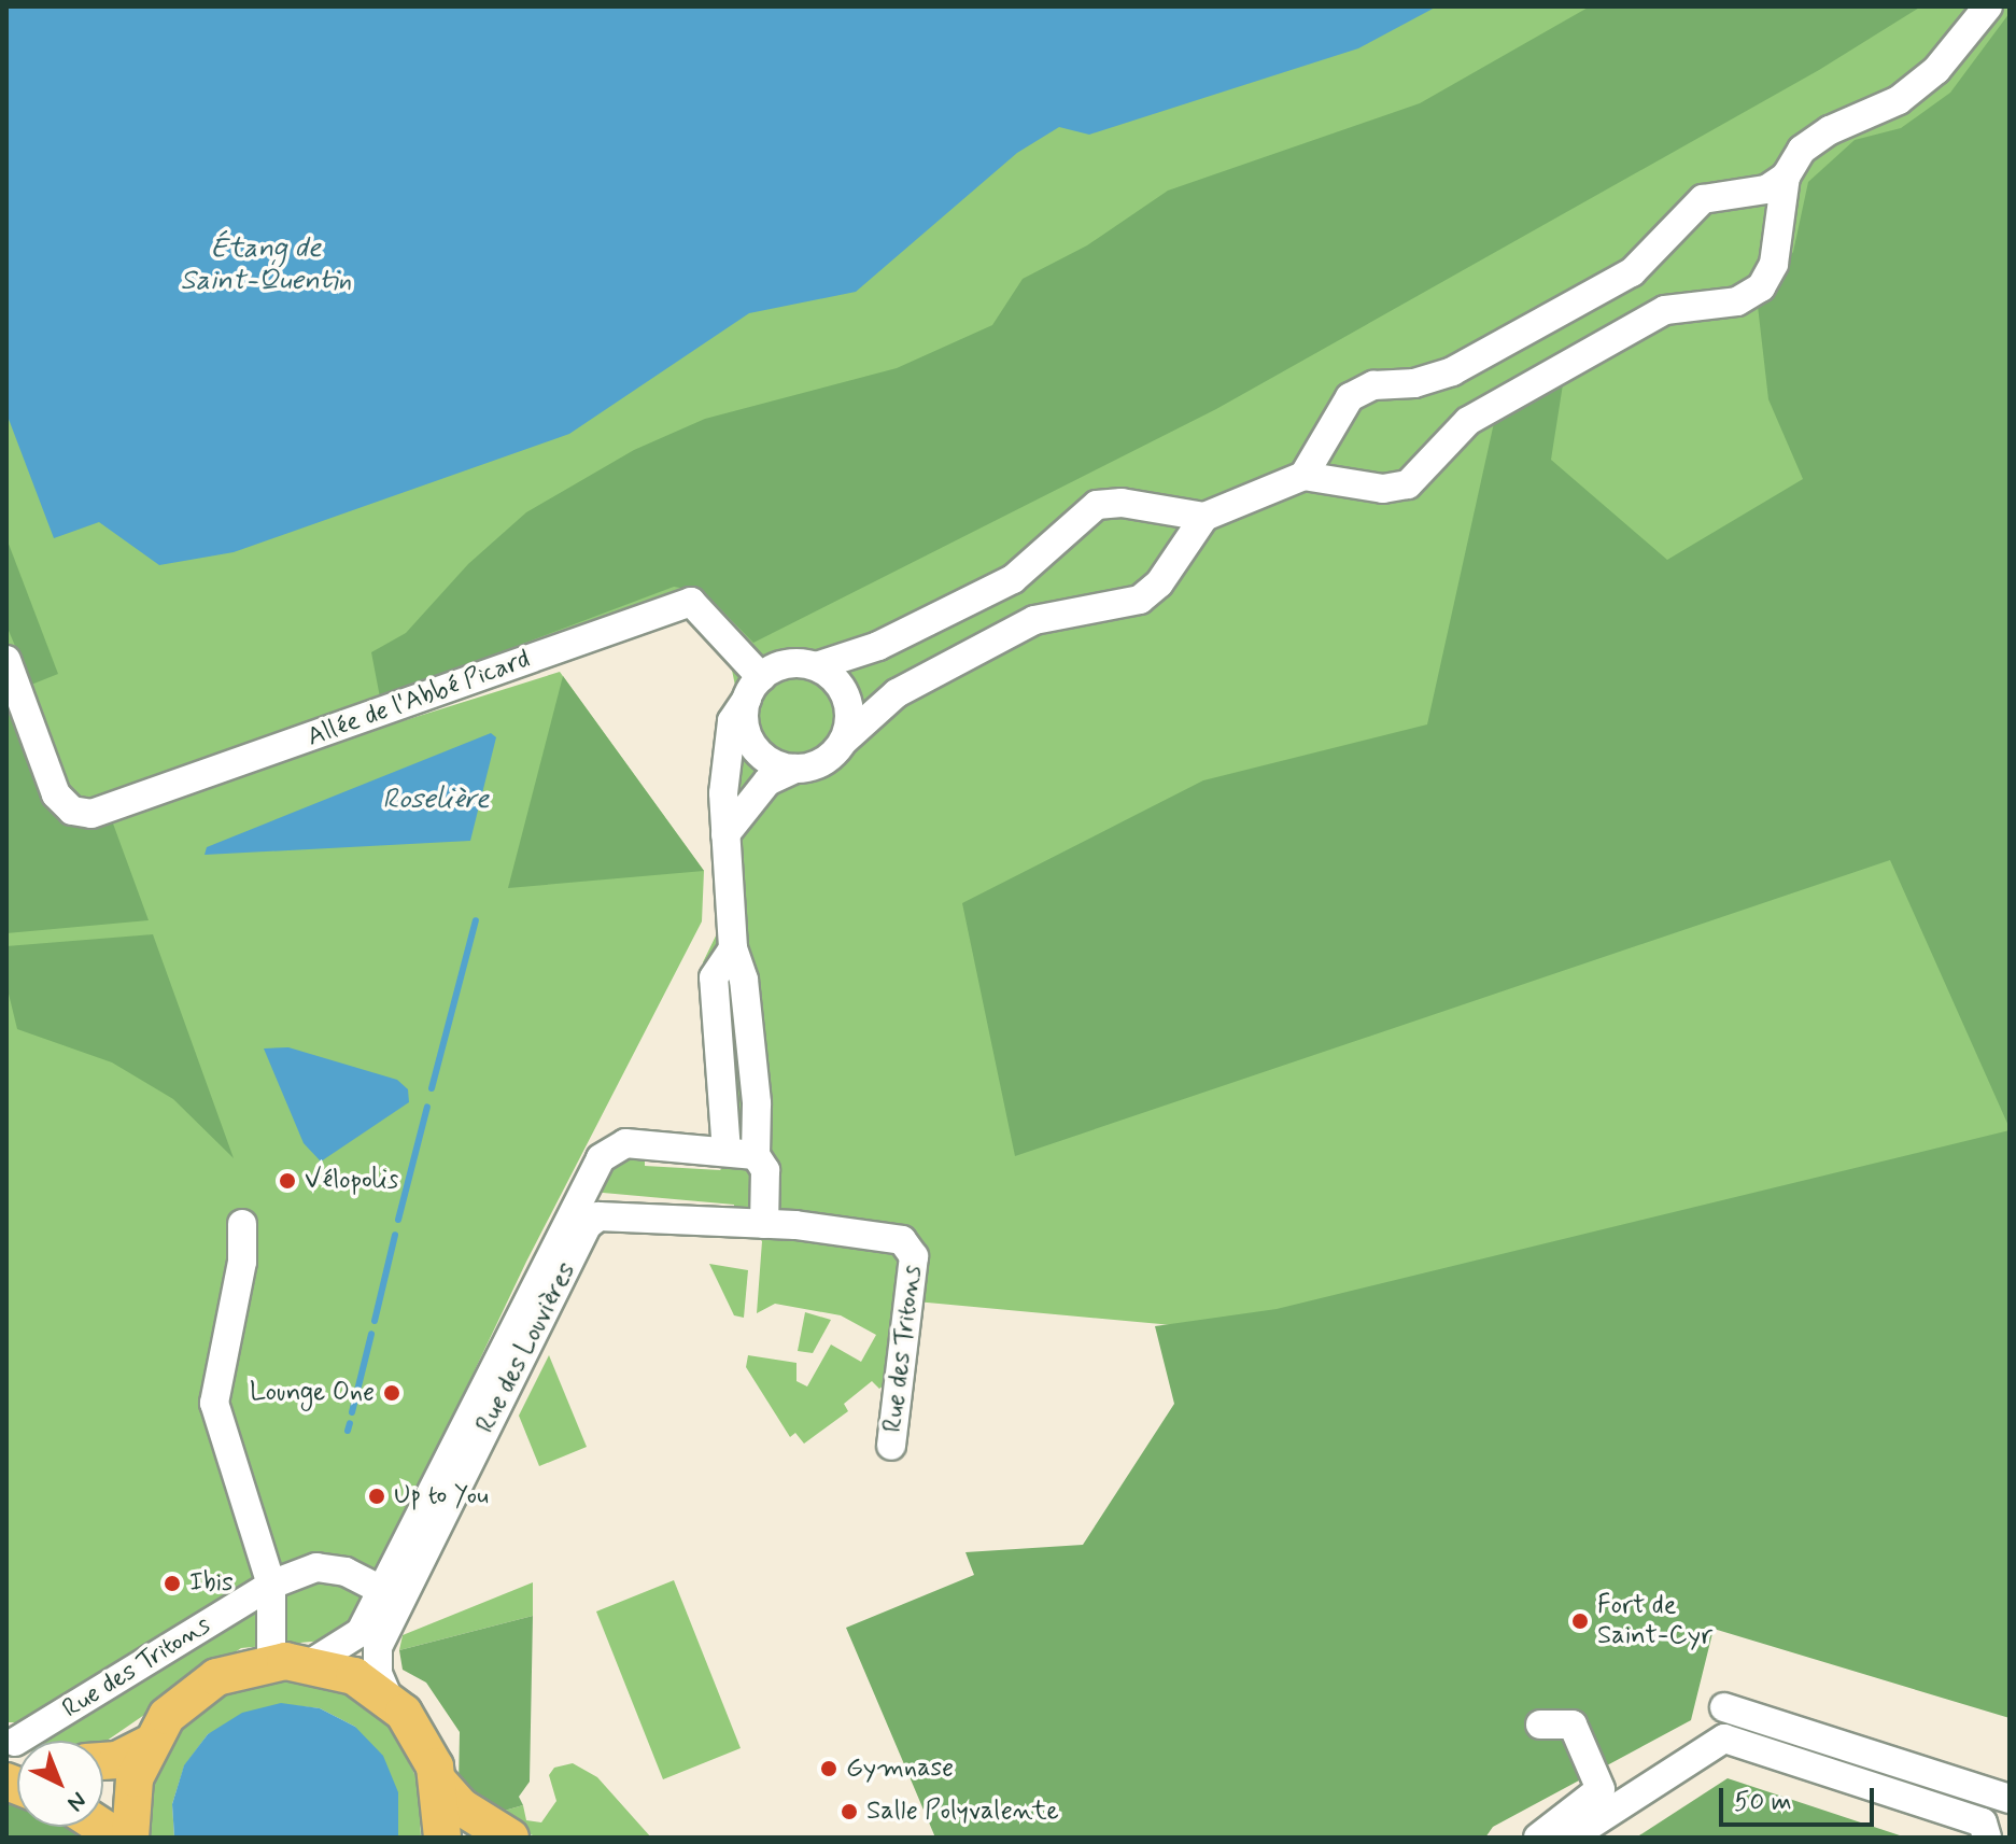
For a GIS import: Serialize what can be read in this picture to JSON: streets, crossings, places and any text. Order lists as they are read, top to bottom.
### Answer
{
  "streets": {
    "street": ["Allée de l'Abbé Picard", "Rue des Louvières", "Rue des Tritons"]
  },
  "crossings": [
    ["Rue des Louvières", "Rue des Tritons"]
  ],
  "water": ["Étang de Saint-Quentin", "Roselière"],
  "places": [
    "Vélopolis",
    "Lounge One",
    "Up to You",
    "Ibis",
    "Fort de Saint-Cyr",
    "Gymnase",
    "Salle Polyvalente"
  ],
  "scale_bar": "50 m",
  "north": "bottom right"
}
